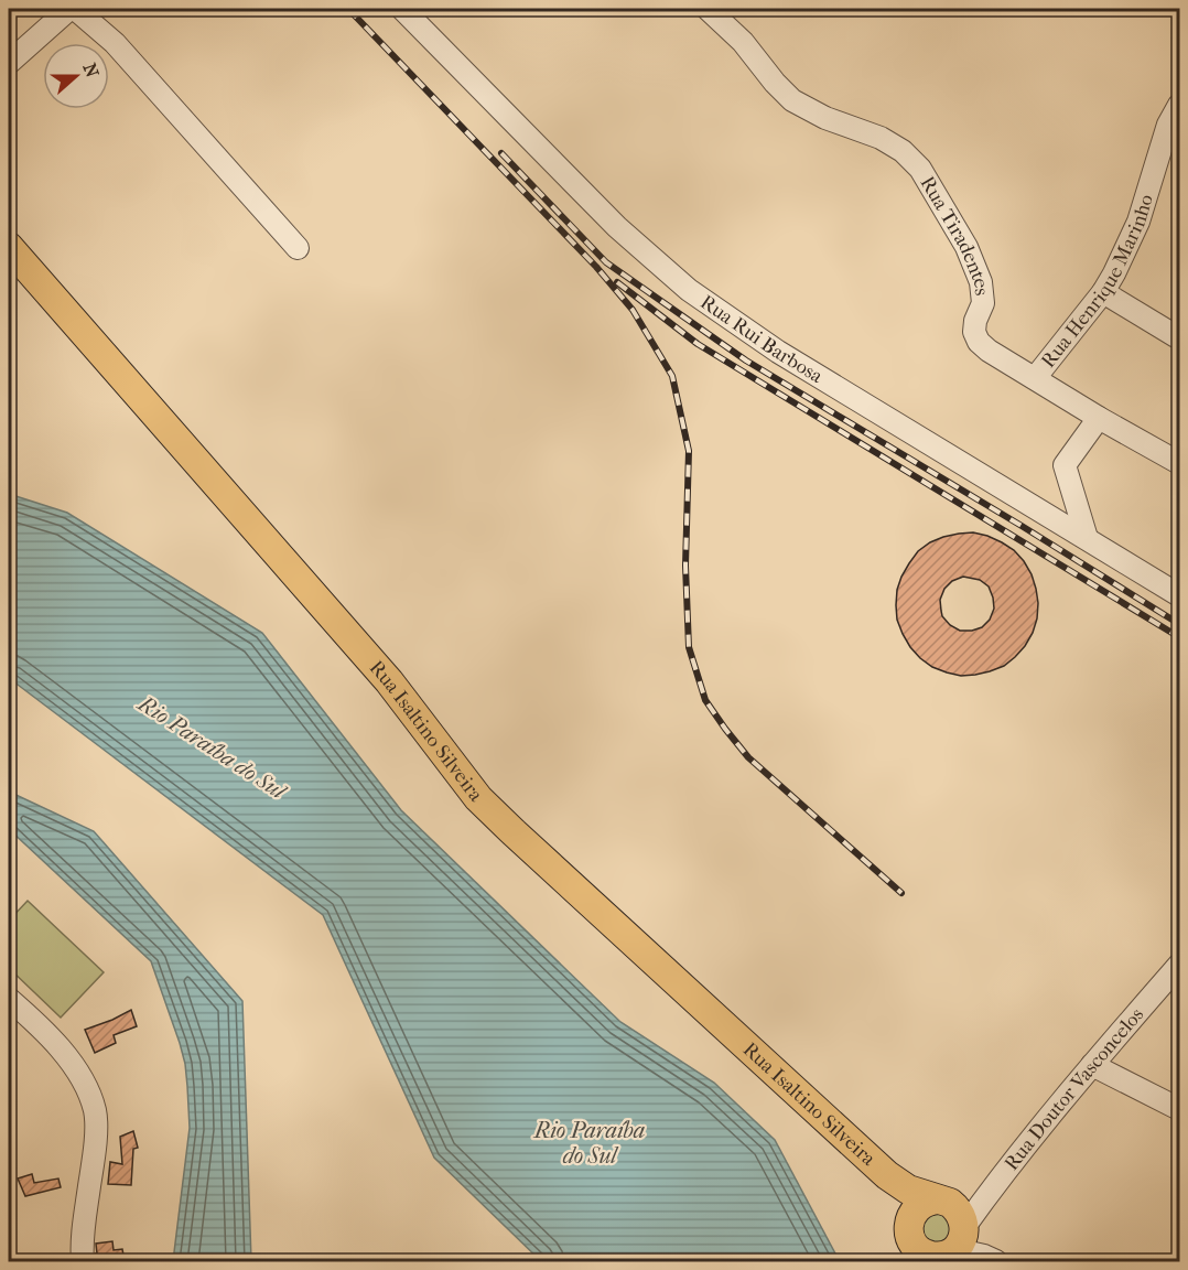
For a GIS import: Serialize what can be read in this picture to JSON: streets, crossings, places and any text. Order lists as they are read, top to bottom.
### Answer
{
  "streets": {
    "main road": ["Rua Isaltino Silveira"],
    "street": [
      "Rua Tiradentes",
      "Rua Henrique Marinho",
      "Rua Rui Barbosa",
      "Rua Doutor Vasconcelos"
    ]
  },
  "crossings": [
    ["Rua Tiradentes", "Rua Henrique Marinho"]
  ],
  "water": ["Rio Paraíba do Sul"],
  "north": "right"
}
